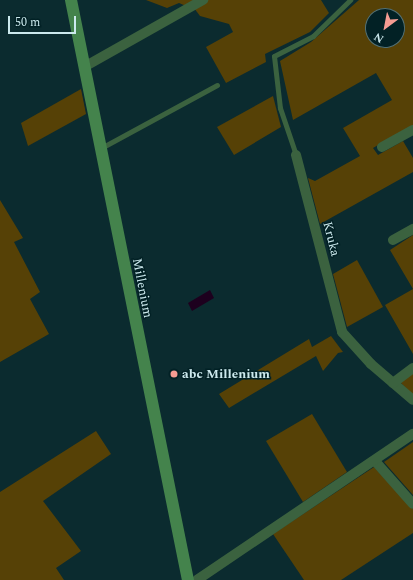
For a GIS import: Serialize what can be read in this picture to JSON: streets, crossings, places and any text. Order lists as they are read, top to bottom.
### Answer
{
  "streets": {
    "street": ["Kruka", "Millenium"]
  },
  "places": ["abc Millenium"],
  "scale_bar": "50 m",
  "north": "bottom left"
}
